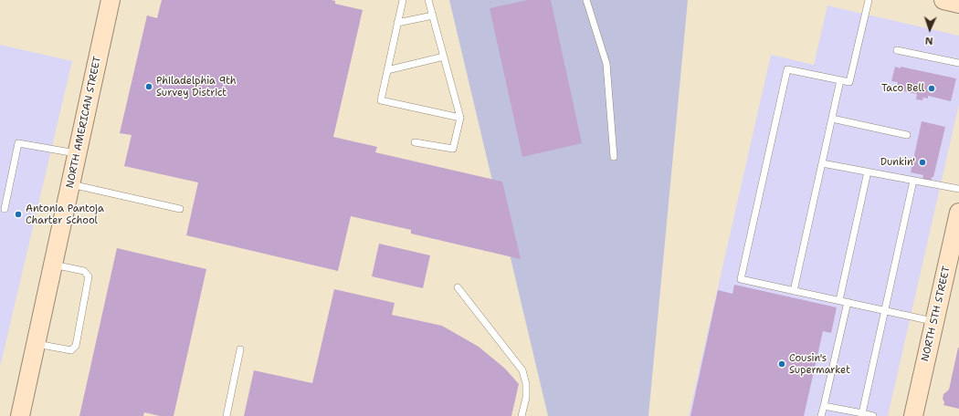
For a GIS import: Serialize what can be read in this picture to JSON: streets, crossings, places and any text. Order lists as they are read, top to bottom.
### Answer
{
  "streets": {
    "street": ["NORTH AMERICAN STREET", "NORTH 5TH STREET"]
  },
  "places": [
    "Philadelphia 9th Survey District",
    "Taco Bell",
    "Dunkin'",
    "Antonia Pantoja Charter School",
    "Cousin's Supermarket"
  ],
  "north": "bottom"
}
